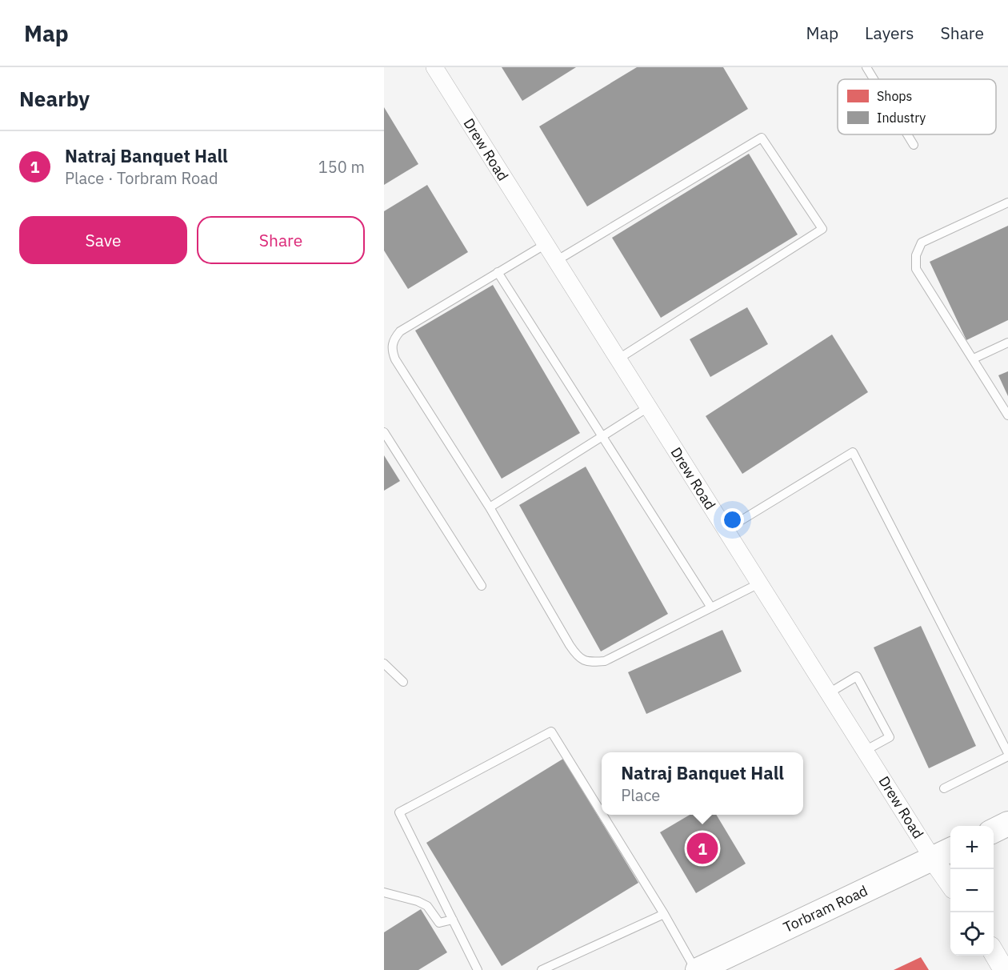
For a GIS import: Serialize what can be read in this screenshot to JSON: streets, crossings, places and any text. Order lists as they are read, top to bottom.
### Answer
{
  "streets": {
    "main road": ["Torbram Road"],
    "street": ["Drew Road"]
  },
  "crossings": [
    ["Drew Road", "Torbram Road"]
  ],
  "legend": ["Shops", "Industry"],
  "page": {
    "header": "Map",
    "nav": ["Map", "Layers", "Share"],
    "heading": "Nearby",
    "list": [
      {
        "mark": "1",
        "name": "Natraj Banquet Hall",
        "note": "Place · Torbram Road",
        "value": "150 m"
      }
    ],
    "buttons": ["Save", "Share"],
    "popup": ["Natraj Banquet Hall", "Place"],
    "map_buttons": ["+", "−"],
    "pins": "1"
  }
}
